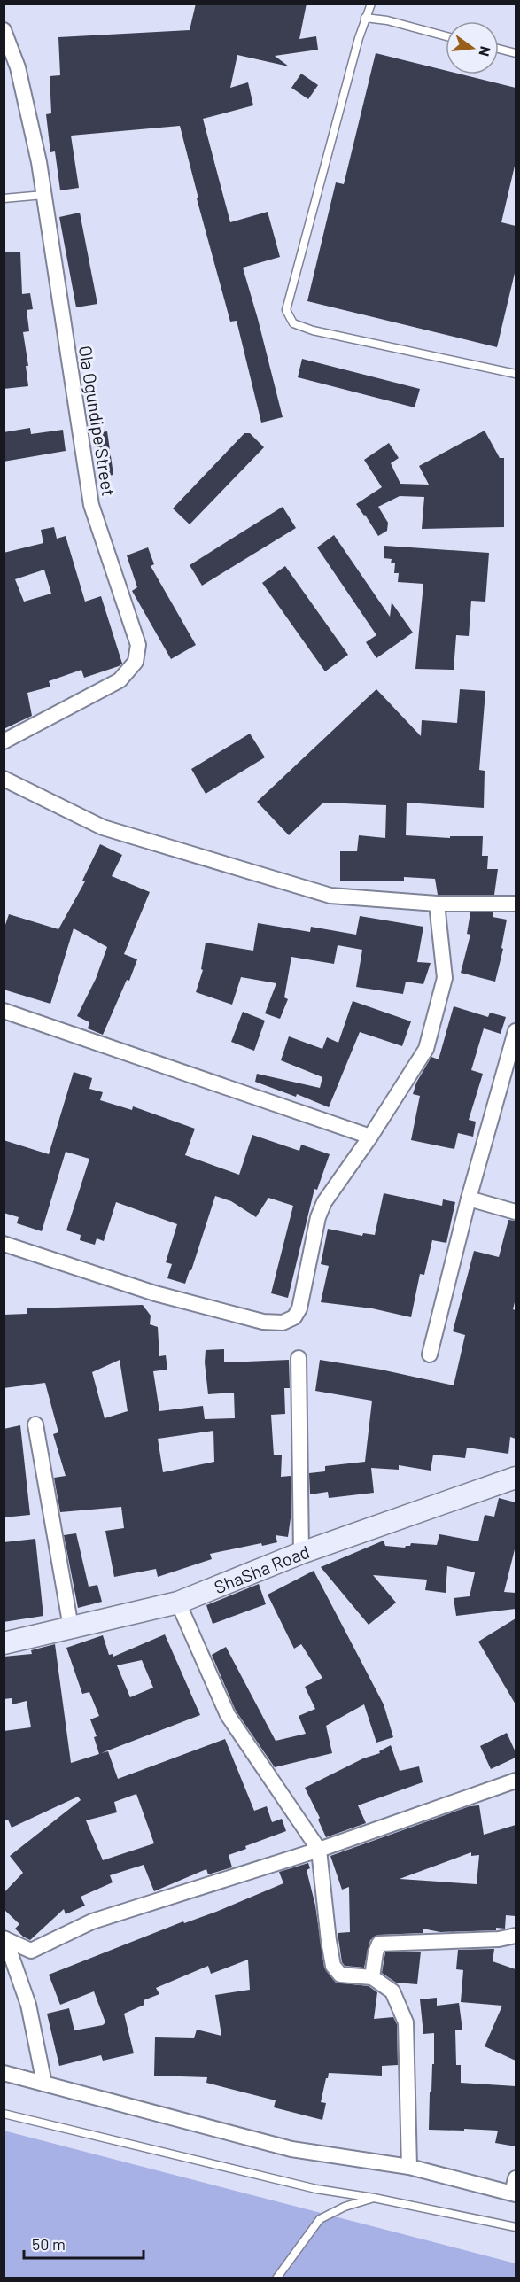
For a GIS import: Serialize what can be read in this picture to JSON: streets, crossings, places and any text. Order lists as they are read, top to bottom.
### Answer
{
  "streets": {
    "street": ["Ola Ogundipe Street", "ShaSha Road"]
  },
  "scale_bar": "50 m",
  "north": "right"
}
